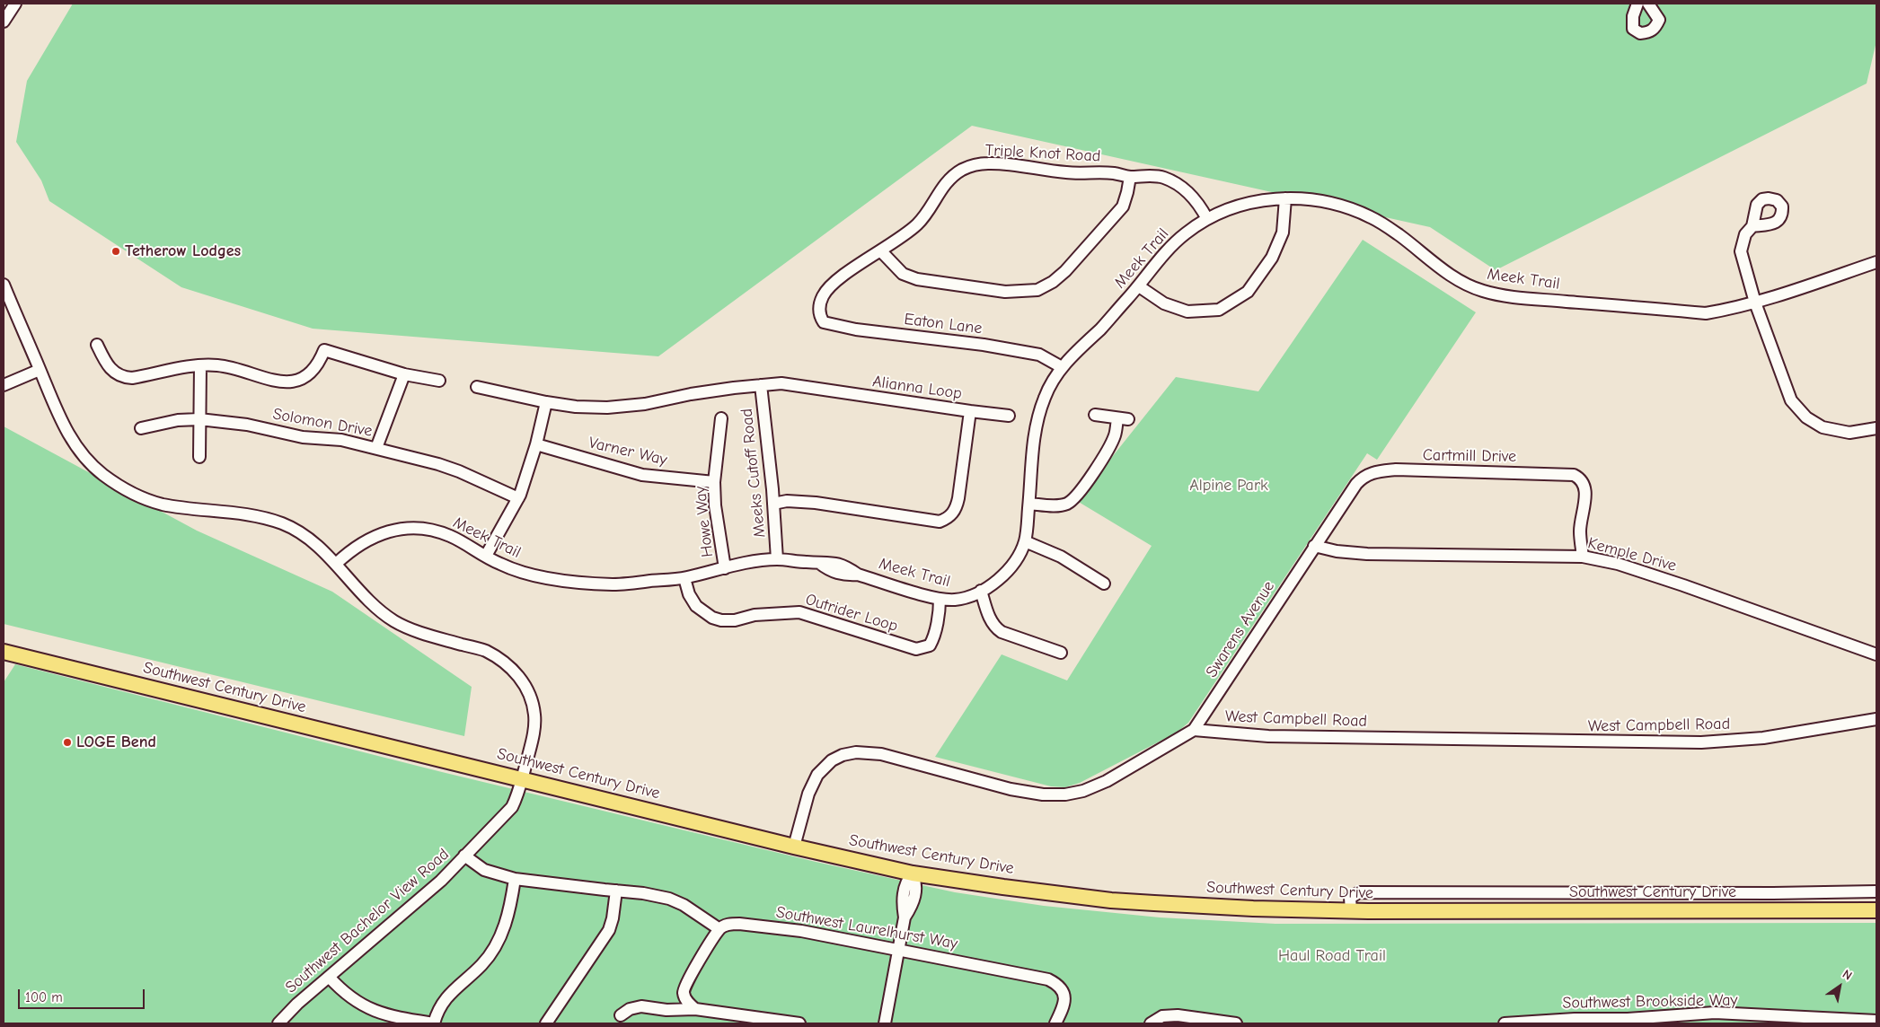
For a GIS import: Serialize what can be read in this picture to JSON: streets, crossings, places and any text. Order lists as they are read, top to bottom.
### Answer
{
  "streets": {
    "main road": ["Southwest Century Drive"],
    "street": [
      "Triple Knot Road",
      "Meek Trail",
      "Eaton Lane",
      "Alianna Loop",
      "Solomon Drive",
      "Varner Way",
      "Cartmill Drive",
      "Meeks Cutoff Road",
      "Howe Way",
      "Kemple Drive",
      "Outrider Loop",
      "Swarens Avenue",
      "West Campbell Road",
      "Southwest Bachelor View Road",
      "Southwest Laurelhurst Way",
      "Southwest Brookside Way"
    ]
  },
  "crossings": [
    ["Triple Knot Road", "Meek Trail"],
    ["Triple Knot Road", "Eaton Lane"],
    ["Meek Trail", "Eaton Lane"],
    ["Meek Trail", "Meeks Cutoff Road"],
    ["Meek Trail", "Howe Way"],
    ["Meek Trail", "Outrider Loop"],
    ["Meek Trail", "Southwest Bachelor View Road"],
    ["Alianna Loop", "Meeks Cutoff Road"],
    ["Varner Way", "Howe Way"],
    ["Cartmill Drive", "Kemple Drive"],
    ["Cartmill Drive", "Swarens Avenue"],
    ["Kemple Drive", "Swarens Avenue"],
    ["Swarens Avenue", "West Campbell Road"],
    ["Southwest Century Drive", "Southwest Bachelor View Road"]
  ],
  "parks": ["Alpine Park", "Haul Road Trail"],
  "places": ["Tetherow Lodges", "LOGE Bend"],
  "scale_bar": "100 m",
  "north": "top right"
}
